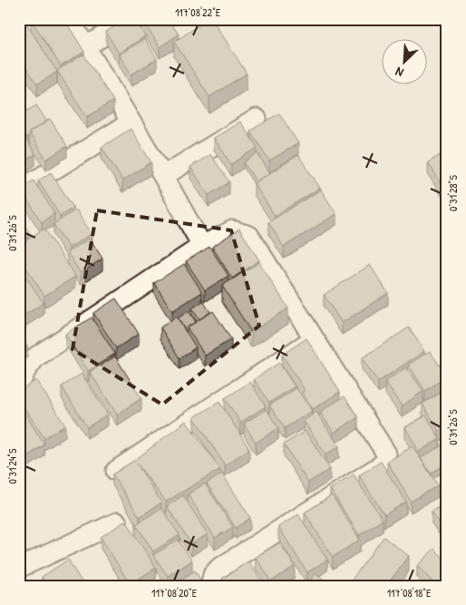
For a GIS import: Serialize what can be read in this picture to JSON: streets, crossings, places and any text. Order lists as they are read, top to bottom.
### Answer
{
  "north": "bottom left",
  "coordinates": [
    "117°08'22\"E",
    "0°31'28\"S",
    "0°31'26\"S",
    "0°31'24\"S",
    "117°08'20\"E",
    "117°08'18\"E"
  ]
}
